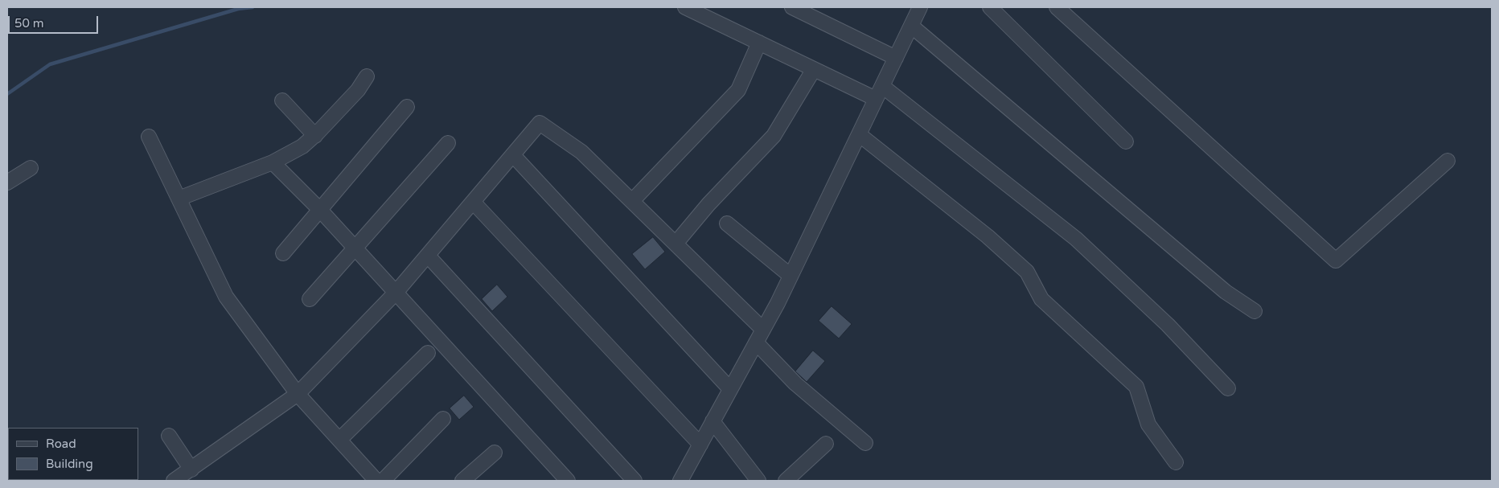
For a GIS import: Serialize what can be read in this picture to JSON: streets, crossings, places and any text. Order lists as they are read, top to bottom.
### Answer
{
  "legend": ["Road", "Building"],
  "scale_bar": "50 m"
}
